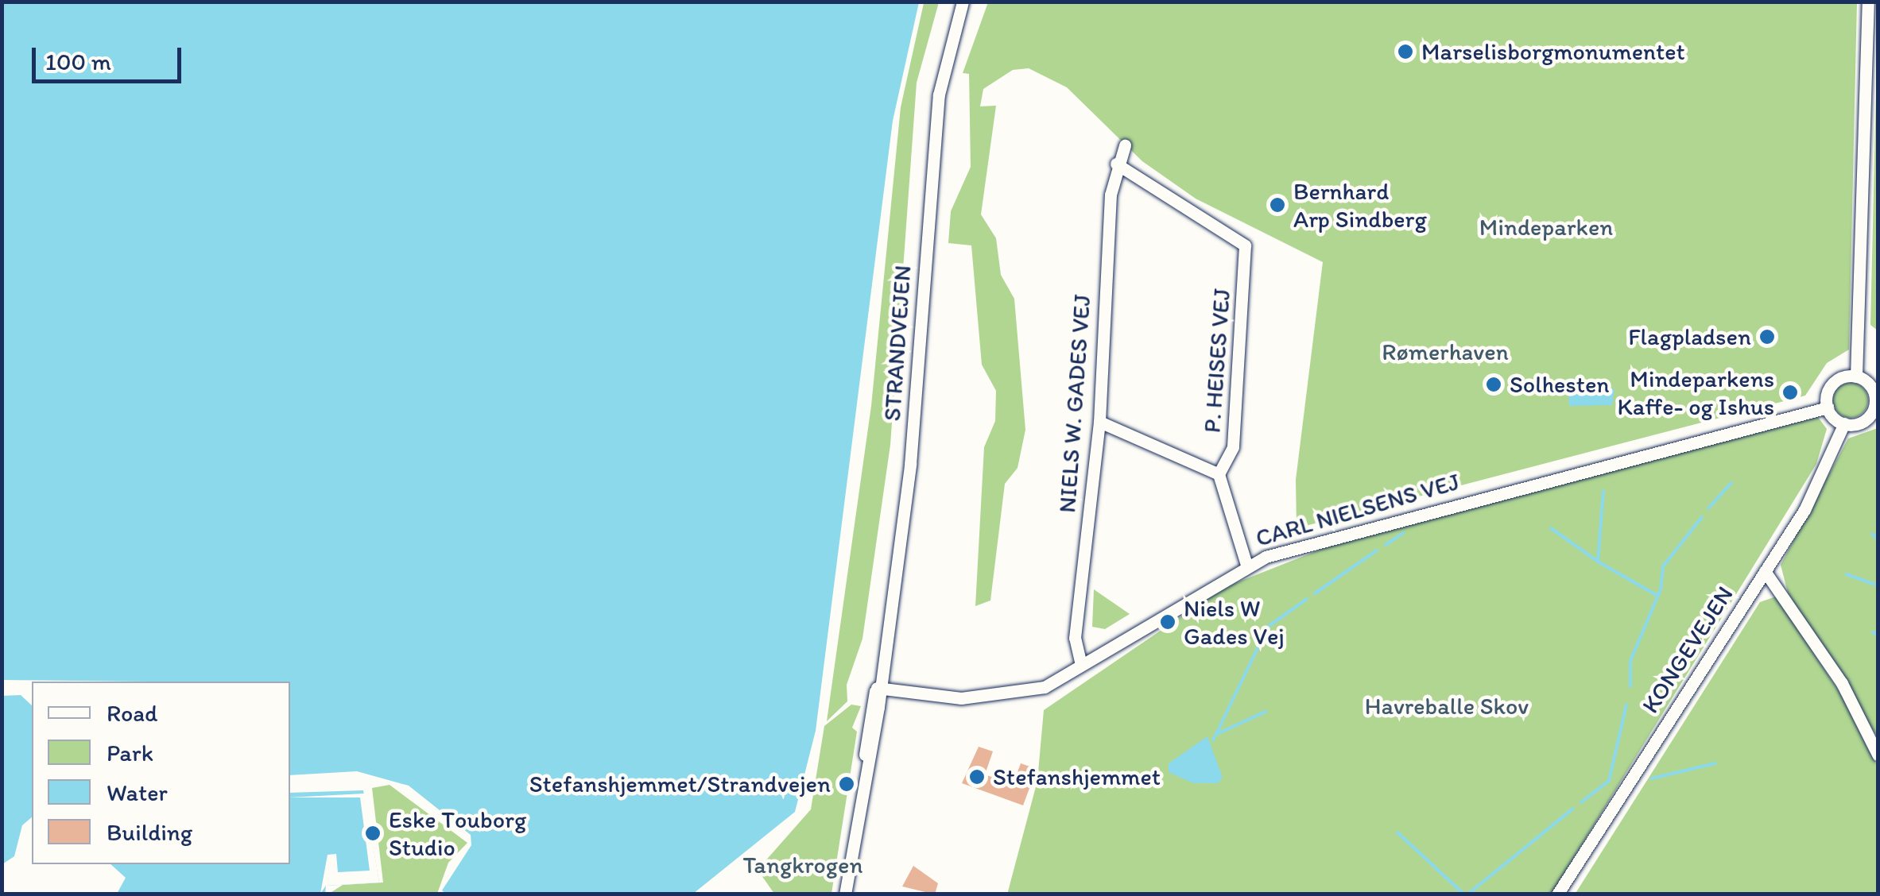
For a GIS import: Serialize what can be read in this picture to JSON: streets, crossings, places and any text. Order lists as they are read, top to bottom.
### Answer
{
  "streets": {
    "street": [
      "STRANDVEJEN",
      "P. HEISES VEJ",
      "NIELS W. GADES VEJ",
      "CARL NIELSENS VEJ",
      "KONGEVEJEN"
    ]
  },
  "crossings": [
    ["STRANDVEJEN", "CARL NIELSENS VEJ"],
    ["P. HEISES VEJ", "NIELS W. GADES VEJ"],
    ["NIELS W. GADES VEJ", "CARL NIELSENS VEJ"],
    ["CARL NIELSENS VEJ", "KONGEVEJEN"]
  ],
  "parks": [
    "Mindeparken",
    "Rømerhaven",
    "Havreballe Skov",
    "Tangkrogen"
  ],
  "places": [
    "Marselisborgmonumentet",
    "Bernhard Arp Sindberg",
    "Flagpladsen",
    "Solhesten",
    "Mindeparkens Kaffe- og Ishus",
    "Niels W Gades Vej",
    "Stefanshjemmet",
    "Stefanshjemmet/Strandvejen",
    "Eske Touborg Studio"
  ],
  "legend": [
    "Road",
    "Park",
    "Water",
    "Building"
  ],
  "scale_bar": "100 m"
}
